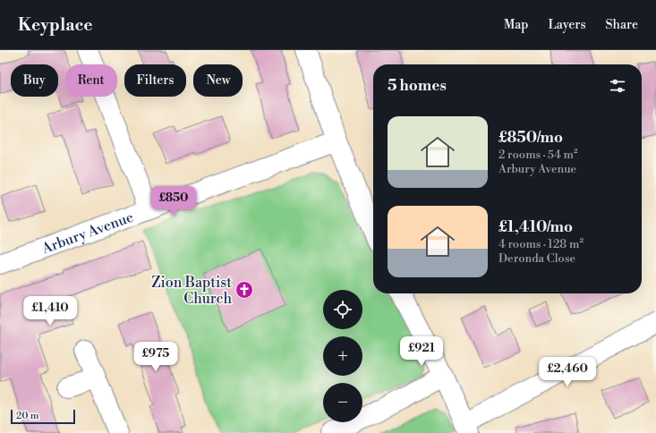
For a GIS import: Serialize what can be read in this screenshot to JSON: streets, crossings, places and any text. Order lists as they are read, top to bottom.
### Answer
{
  "streets": {
    "street": ["Arbury Avenue"]
  },
  "places": {
    "church": ["Zion Baptist Church"]
  },
  "scale_bar": "20 m",
  "page": {
    "header": "Keyplace",
    "nav": ["Map", "Layers", "Share"],
    "chip": [
      "Buy",
      "Rent",
      "Filters",
      "New"
    ],
    "heading": "5 homes",
    "list": [
      {
        "name": "£850/mo",
        "note": "2 rooms · 54 m² · Arbury Avenue"
      },
      {
        "name": "£1,410/mo",
        "note": "4 rooms · 128 m² · Deronda Close"
      }
    ],
    "price": [
      "£850",
      "£1,410",
      "£921",
      "£975",
      "£2,460"
    ],
    "map_buttons": ["+", "−"],
    "scale": "20 m"
  }
}
